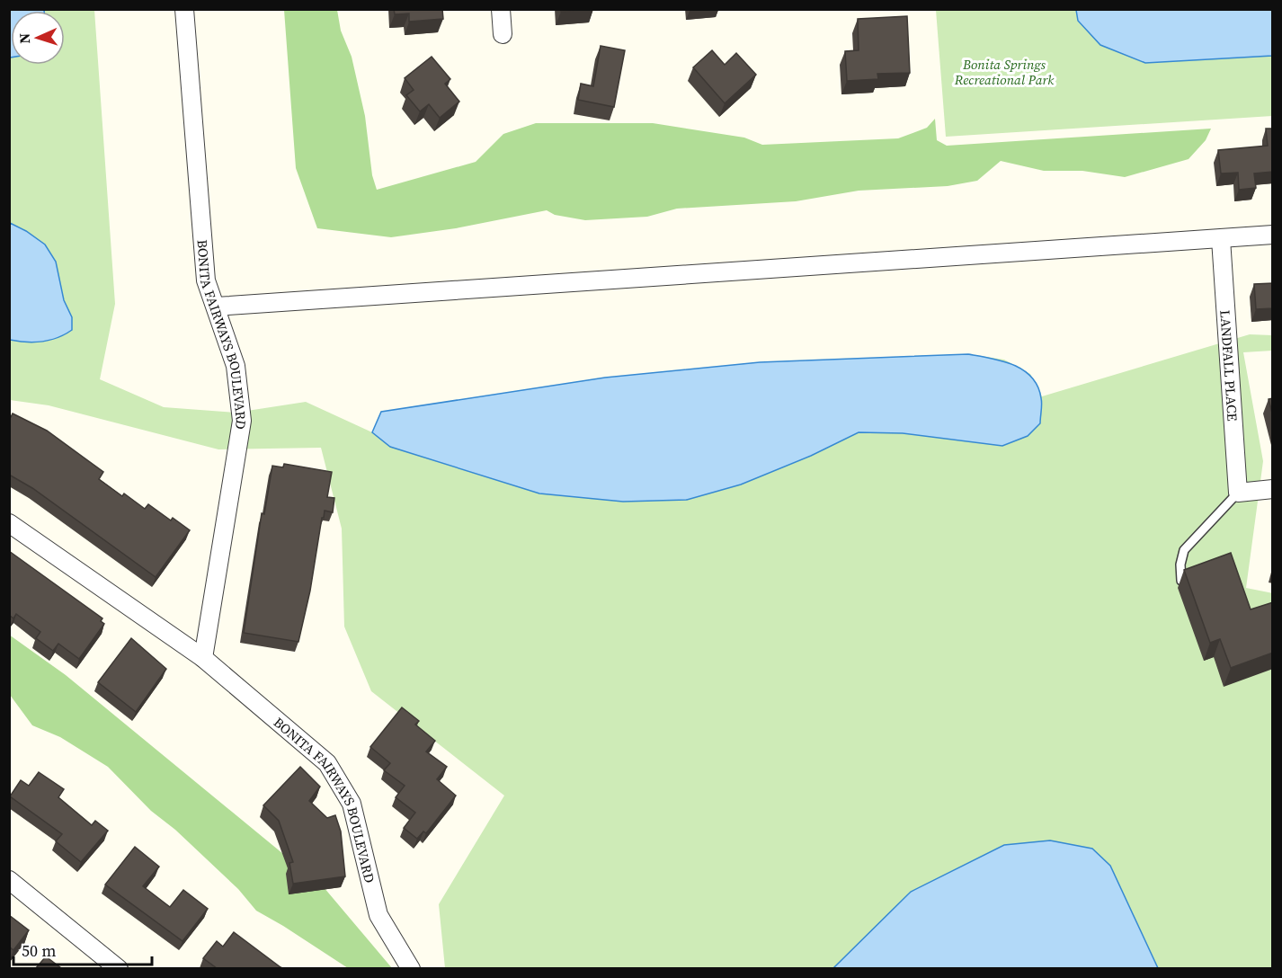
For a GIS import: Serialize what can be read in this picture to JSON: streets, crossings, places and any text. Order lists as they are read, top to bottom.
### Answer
{
  "streets": {
    "street": ["BONITA FAIRWAYS BOULEVARD", "LANDFALL PLACE"]
  },
  "parks": ["Bonita Springs Recreational Park"],
  "scale_bar": "50 m",
  "north": "left"
}
